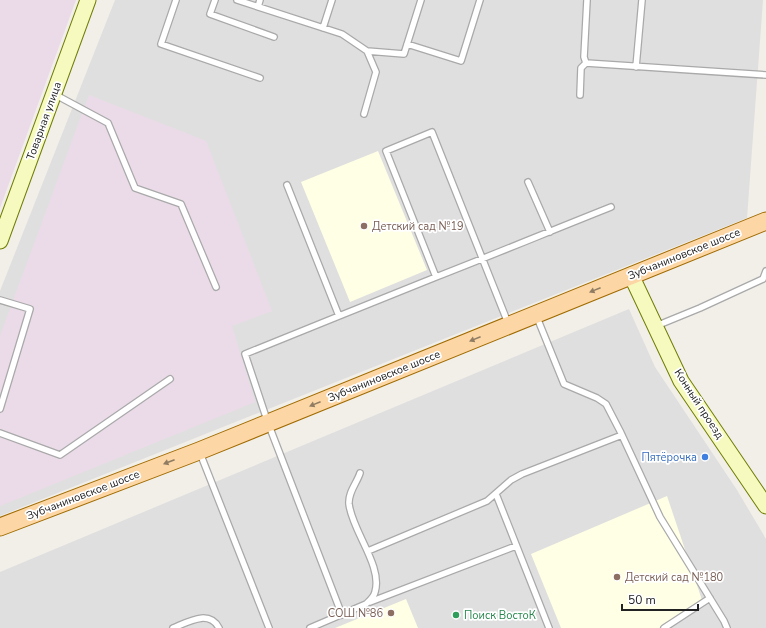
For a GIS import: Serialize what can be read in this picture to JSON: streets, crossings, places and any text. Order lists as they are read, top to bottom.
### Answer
{
  "streets": {
    "main road": ["Зубчаниновское шоссе"],
    "street": ["Товарная улица", "Конный проезд"]
  },
  "crossings": [
    ["Зубчаниновское шоссе", "Конный проезд"]
  ],
  "one_way": ["Зубчаниновское шоссе"],
  "places": [
    "Детский сад №19",
    "Пятёрочка",
    "Детский сад №180",
    "СОШ №86",
    "Поиск ВостоК"
  ],
  "scale_bar": "50 m"
}
